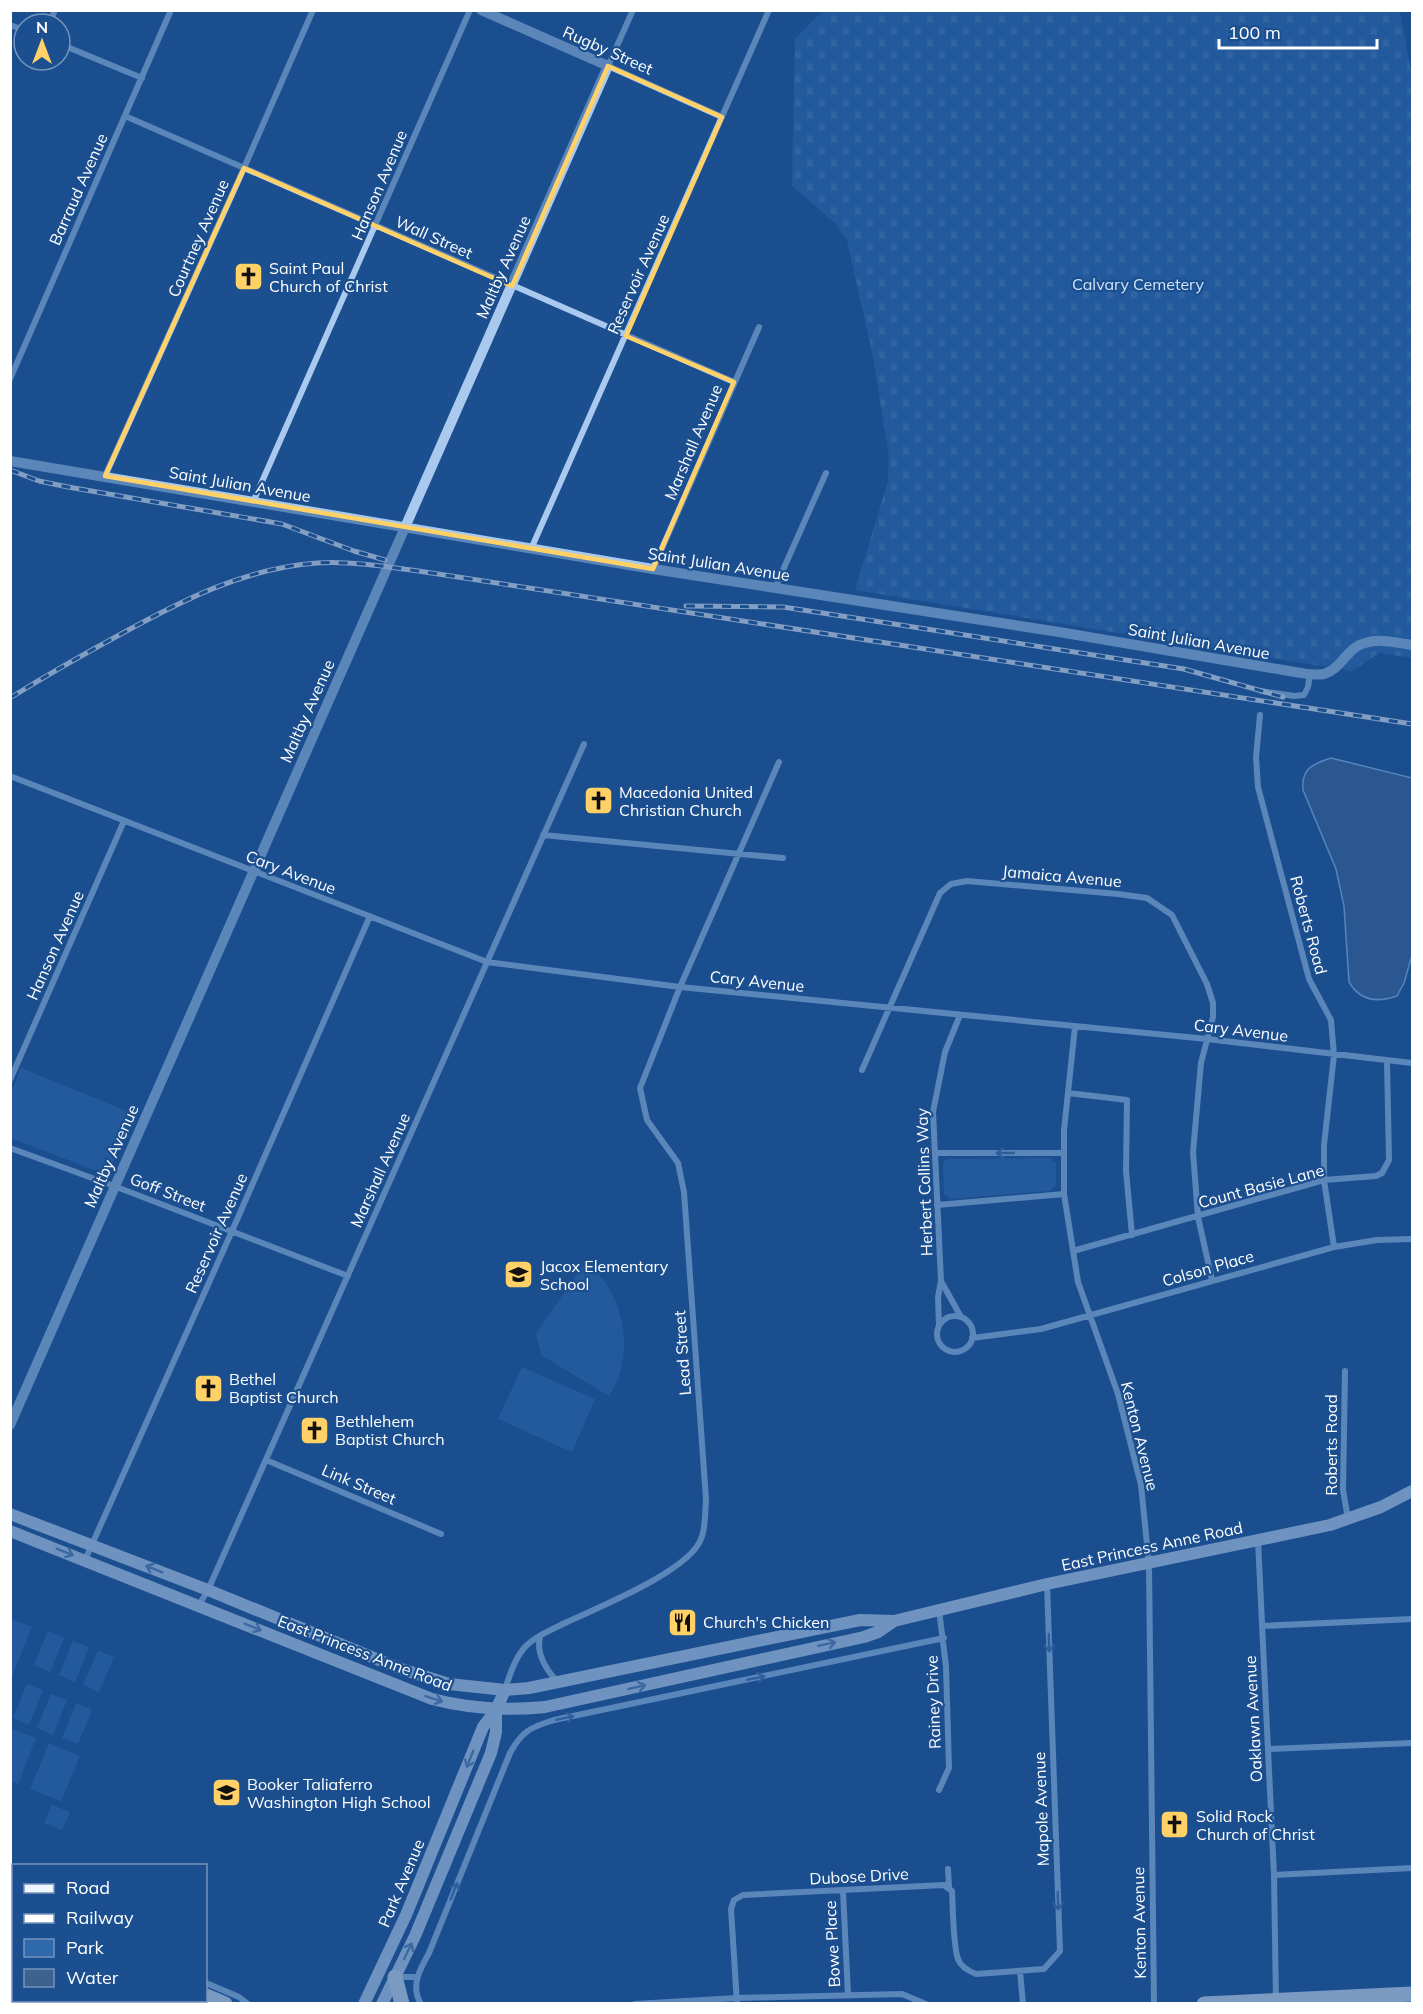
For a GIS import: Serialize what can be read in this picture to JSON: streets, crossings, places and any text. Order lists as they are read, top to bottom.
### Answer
{
  "streets": {
    "main road": ["East Princess Anne Road", "Park Avenue"],
    "street": [
      "Rugby Street",
      "Hanson Avenue",
      "Barraud Avenue",
      "Wall Street",
      "Courtney Avenue",
      "Maltby Avenue",
      "Reservoir Avenue",
      "Marshall Avenue",
      "Saint Julian Avenue",
      "Cary Avenue",
      "Jamaica Avenue",
      "Roberts Road",
      "Herbert Collins Way",
      "Count Basie Lane",
      "Goff Street",
      "Colson Place",
      "Lead Street",
      "Kenton Avenue",
      "Link Street",
      "Rainey Drive",
      "Oaklawn Avenue",
      "Mapole Avenue",
      "Dubose Drive",
      "Bowe Place"
    ]
  },
  "crossings": [
    ["Rugby Street", "Maltby Avenue"],
    ["Rugby Street", "Reservoir Avenue"],
    ["Hanson Avenue", "Wall Street"],
    ["Hanson Avenue", "Saint Julian Avenue"],
    ["Hanson Avenue", "Cary Avenue"],
    ["Barraud Avenue", "Wall Street"],
    ["Wall Street", "Courtney Avenue"],
    ["Wall Street", "Maltby Avenue"],
    ["Wall Street", "Reservoir Avenue"],
    ["Wall Street", "Marshall Avenue"],
    ["Courtney Avenue", "Saint Julian Avenue"],
    ["Maltby Avenue", "Saint Julian Avenue"],
    ["Maltby Avenue", "Cary Avenue"],
    ["Maltby Avenue", "Goff Street"],
    ["Reservoir Avenue", "Saint Julian Avenue"],
    ["Reservoir Avenue", "Cary Avenue"],
    ["Reservoir Avenue", "Goff Street"],
    ["Reservoir Avenue", "East Princess Anne Road"],
    ["Marshall Avenue", "Saint Julian Avenue"],
    ["Marshall Avenue", "Cary Avenue"],
    ["Marshall Avenue", "Goff Street"],
    ["Marshall Avenue", "Link Street"],
    ["Marshall Avenue", "East Princess Anne Road"],
    ["Cary Avenue", "Jamaica Avenue"],
    ["Cary Avenue", "Roberts Road"],
    ["Cary Avenue", "Herbert Collins Way"],
    ["Cary Avenue", "Count Basie Lane"],
    ["Cary Avenue", "Lead Street"],
    ["Cary Avenue", "Kenton Avenue"],
    ["Jamaica Avenue", "Count Basie Lane"],
    ["Jamaica Avenue", "Colson Place"],
    ["Roberts Road", "Count Basie Lane"],
    ["Roberts Road", "Colson Place"],
    ["Roberts Road", "East Princess Anne Road"],
    ["Herbert Collins Way", "Colson Place"],
    ["Herbert Collins Way", "Kenton Avenue"],
    ["Count Basie Lane", "Kenton Avenue"],
    ["Colson Place", "Kenton Avenue"],
    ["Lead Street", "East Princess Anne Road"],
    ["Lead Street", "Park Avenue"],
    ["Kenton Avenue", "East Princess Anne Road"],
    ["East Princess Anne Road", "Rainey Drive"],
    ["East Princess Anne Road", "Oaklawn Avenue"],
    ["East Princess Anne Road", "Mapole Avenue"],
    ["East Princess Anne Road", "Park Avenue"],
    ["Dubose Drive", "Bowe Place"]
  ],
  "one_way": ["Mapole Avenue"],
  "parks": ["Calvary Cemetery"],
  "places": {
    "church": [
      "Saint Paul Church of Christ",
      "Macedonia United Christian Church",
      "Bethel Baptist Church",
      "Bethlehem Baptist Church",
      "Solid Rock Church of Christ"
    ],
    "school or university": ["Jacox Elementary School", "Booker Taliaferro Washington High School"],
    "restaurant": ["Church's Chicken"]
  },
  "legend": [
    "Road",
    "Railway",
    "Park",
    "Water"
  ],
  "scale_bar": "100 m",
  "north": "top"
}
